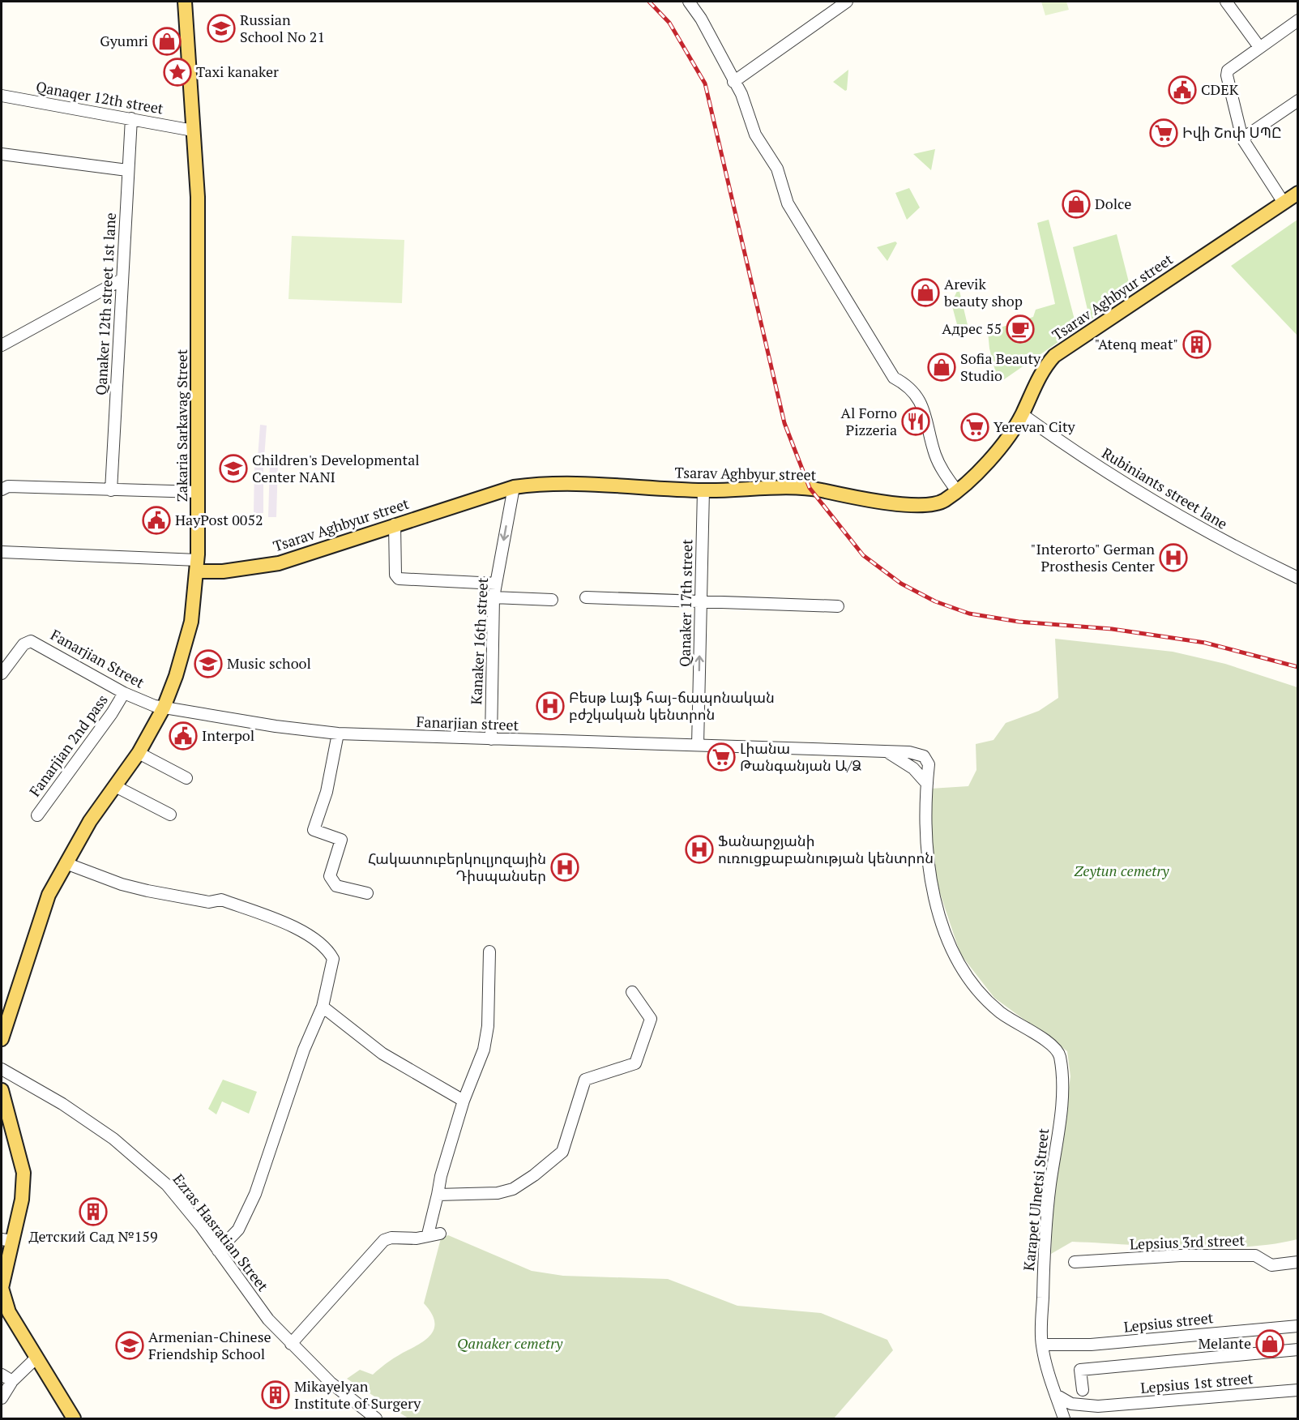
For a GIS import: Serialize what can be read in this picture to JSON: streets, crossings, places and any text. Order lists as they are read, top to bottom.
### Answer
{
  "streets": {
    "main road": ["Tsarav Aghbyur street", "Zakaria Sarkavag Street"],
    "street": [
      "Qanaqer 12th street",
      "Qanaker 12th street 1st lane",
      "Rubiniants street lane",
      "Qanaker 17th street",
      "Kanaker 16th street",
      "Fanarjian Street",
      "Fanarjian street",
      "Fanarjian 2nd pass",
      "Karapet Ulnetsi Street",
      "Ezras Hasratian Street",
      "Lepsius 3rd street",
      "Lepsius street",
      "Lepsius 1st street"
    ]
  },
  "crossings": [
    ["Qanaqer 12th street", "Qanaker 12th street 1st lane"],
    ["Qanaqer 12th street", "Zakaria Sarkavag Street"],
    ["Tsarav Aghbyur street", "Zakaria Sarkavag Street"],
    ["Tsarav Aghbyur street", "Rubiniants street lane"],
    ["Tsarav Aghbyur street", "Qanaker 17th street"],
    ["Tsarav Aghbyur street", "Kanaker 16th street"],
    ["Zakaria Sarkavag Street", "Fanarjian Street"],
    ["Zakaria Sarkavag Street", "Fanarjian street"],
    ["Qanaker 17th street", "Fanarjian street"],
    ["Kanaker 16th street", "Fanarjian street"],
    ["Fanarjian Street", "Fanarjian street"],
    ["Fanarjian Street", "Fanarjian 2nd pass"],
    ["Fanarjian street", "Karapet Ulnetsi Street"],
    ["Karapet Ulnetsi Street", "Lepsius street"],
    ["Karapet Ulnetsi Street", "Lepsius 1st street"]
  ],
  "one_way": ["Qanaker 17th street", "Kanaker 16th street"],
  "parks": ["Zeytun cemetry", "Qanaker cemetry"],
  "places": {
    "school or university": [
      "Russian School No 21",
      "Children's Developmental Center NANI",
      "Music school",
      "Armenian-Chinese Friendship School"
    ],
    "shop": [
      "Gyumri",
      "Dolce",
      "Arevik beauty shop",
      "Sofia Beauty Studio",
      "Melante"
    ],
    "place": ["Taxi kanaker"],
    "public building": ["CDEK", "HayPost 0052", "Interpol"],
    "supermarket": ["Իվի Շոփ ՍՊԸ", "Yerevan City", "Լիանա Թանգանյան Ա/Ձ"],
    "cafe": ["Адрес 55"],
    "building": ["\"Atenq meat\"", "Детский Сад №159", "Mikayelyan Institute of Surgery"],
    "restaurant": ["Al Forno Pizzeria"],
    "hospital": [
      "\"Interorto\" German Prosthesis Center",
      "Բեսթ Լայֆ հայ-ճապոնական բժշկական կենտրոն",
      "Ֆանարջյանի ուռուցքաբանության կենտրոն",
      "Հակատուբերկուլյոզային Դիսպանսեր"
    ]
  }
}
